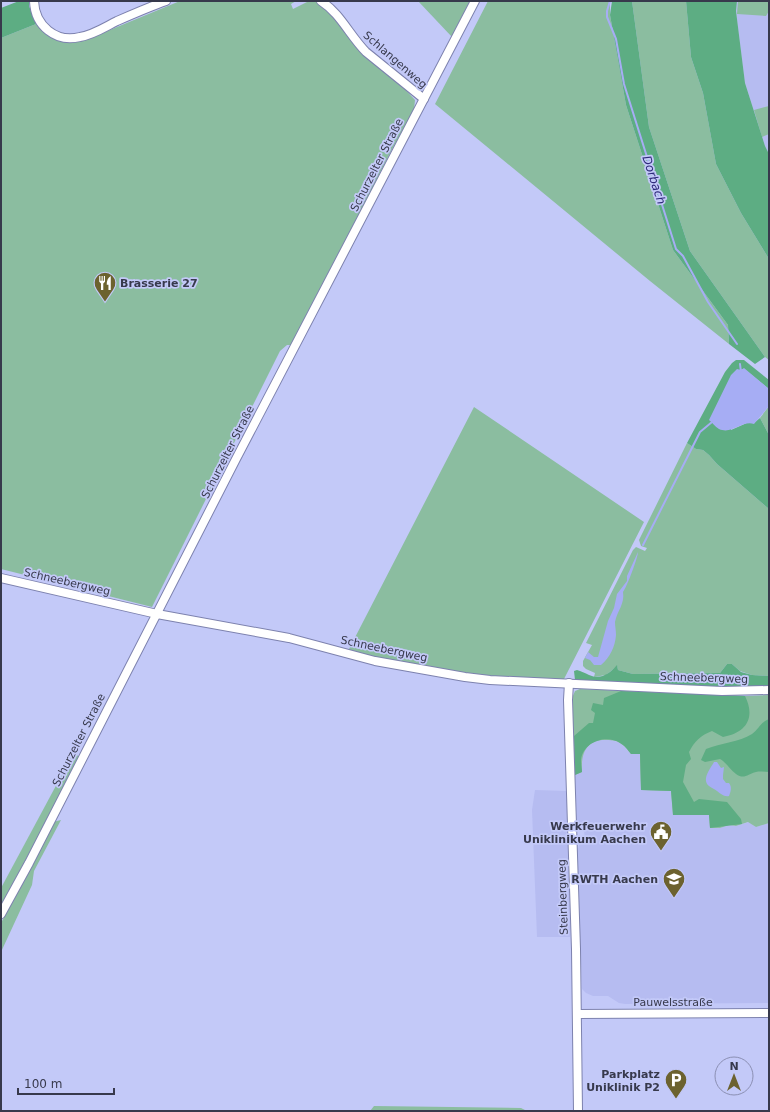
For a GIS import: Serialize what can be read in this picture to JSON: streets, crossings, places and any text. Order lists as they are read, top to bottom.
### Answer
{
  "streets": {
    "street": [
      "Schlangenweg",
      "Schurzelter Straße",
      "Schneebergweg",
      "Steinbergweg",
      "Pauwelsstraße"
    ]
  },
  "crossings": [
    ["Schlangenweg", "Schurzelter Straße"],
    ["Schurzelter Straße", "Schneebergweg"],
    ["Schneebergweg", "Steinbergweg"],
    ["Steinbergweg", "Pauwelsstraße"]
  ],
  "water": ["Dorbach"],
  "places": {
    "restaurant": ["Brasserie 27"],
    "public building": ["Werkfeuerwehr Uniklinikum Aachen"],
    "school or university": ["RWTH Aachen"],
    "parking": ["Parkplatz Uniklinik P2"]
  },
  "scale_bar": "100 m",
  "north": "top"
}
